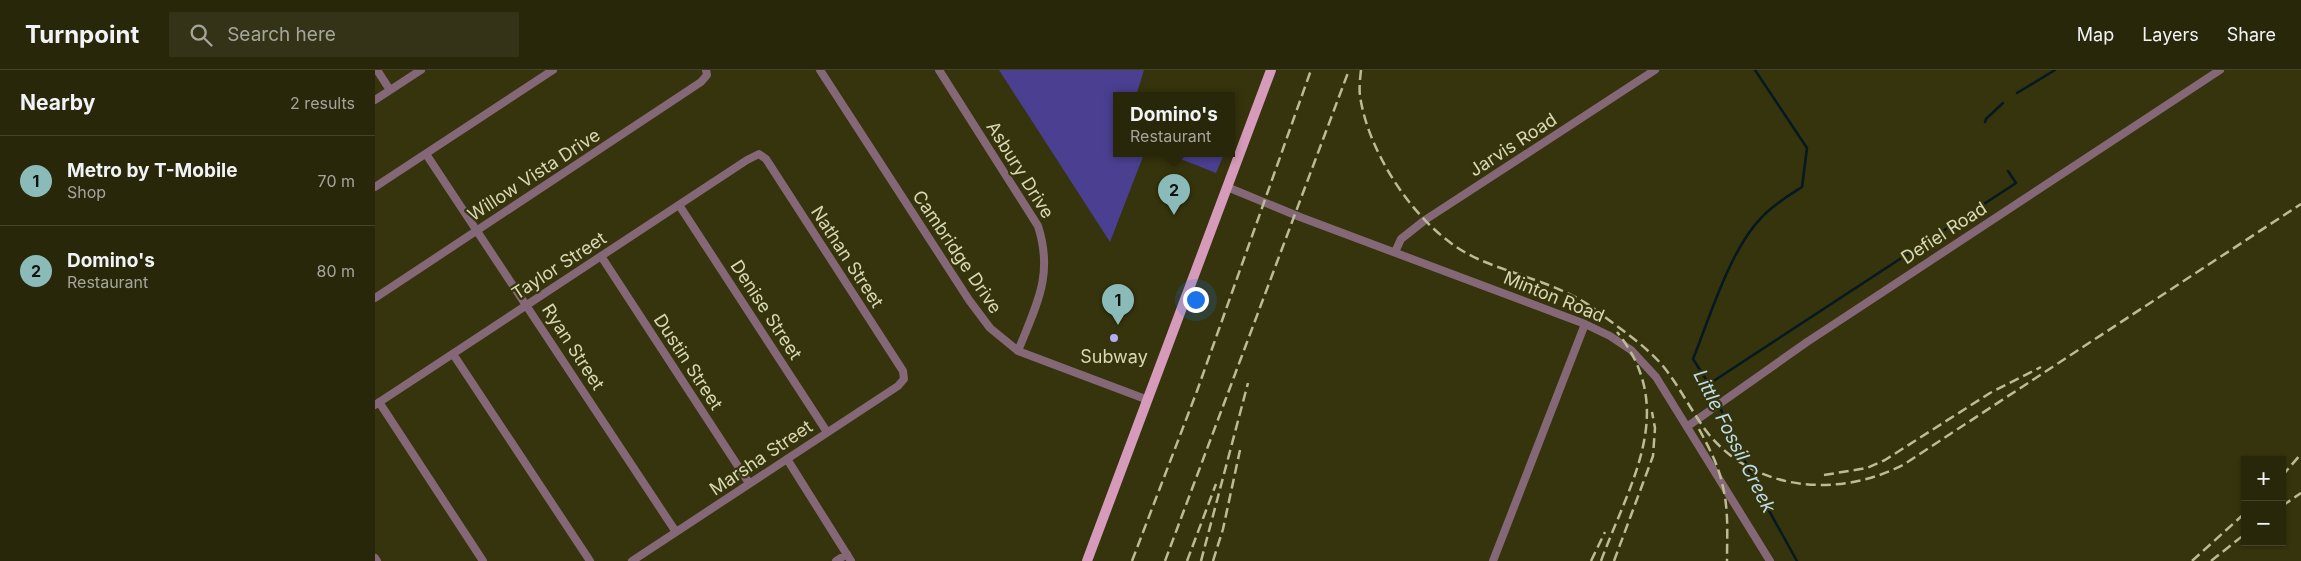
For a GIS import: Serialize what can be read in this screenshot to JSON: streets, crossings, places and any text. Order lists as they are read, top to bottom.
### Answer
{
  "streets": {
    "street": [
      "Jarvis Road",
      "Asbury Drive",
      "Willow Vista Drive",
      "Defiel Road",
      "Cambridge Drive",
      "Nathan Street",
      "Taylor Street",
      "Minton Road",
      "Denise Street",
      "Ryan Street",
      "Dustin Street",
      "Marsha Street"
    ]
  },
  "crossings": [
    ["Jarvis Road", "Minton Road"],
    ["Asbury Drive", "Cambridge Drive"],
    ["Willow Vista Drive", "Ryan Street"],
    ["Defiel Road", "Minton Road"],
    ["Nathan Street", "Taylor Street"],
    ["Nathan Street", "Marsha Street"],
    ["Taylor Street", "Denise Street"],
    ["Taylor Street", "Ryan Street"],
    ["Taylor Street", "Dustin Street"],
    ["Denise Street", "Marsha Street"],
    ["Ryan Street", "Marsha Street"],
    ["Dustin Street", "Marsha Street"]
  ],
  "water": ["Little Fossil Creek"],
  "places": ["Subway"],
  "page": {
    "header": "Turnpoint",
    "search": "Search here",
    "nav": ["Map", "Layers", "Share"],
    "heading": ["Nearby", "2 results"],
    "popup": ["Domino's", "Restaurant"],
    "list": [
      {
        "mark": "1",
        "name": "Metro by T-Mobile",
        "note": "Shop",
        "value": "70 m"
      },
      {
        "mark": "2",
        "name": "Domino's",
        "note": "Restaurant",
        "value": "80 m"
      }
    ],
    "pins": ["2", "1"],
    "map_buttons": ["+", "−"]
  }
}
